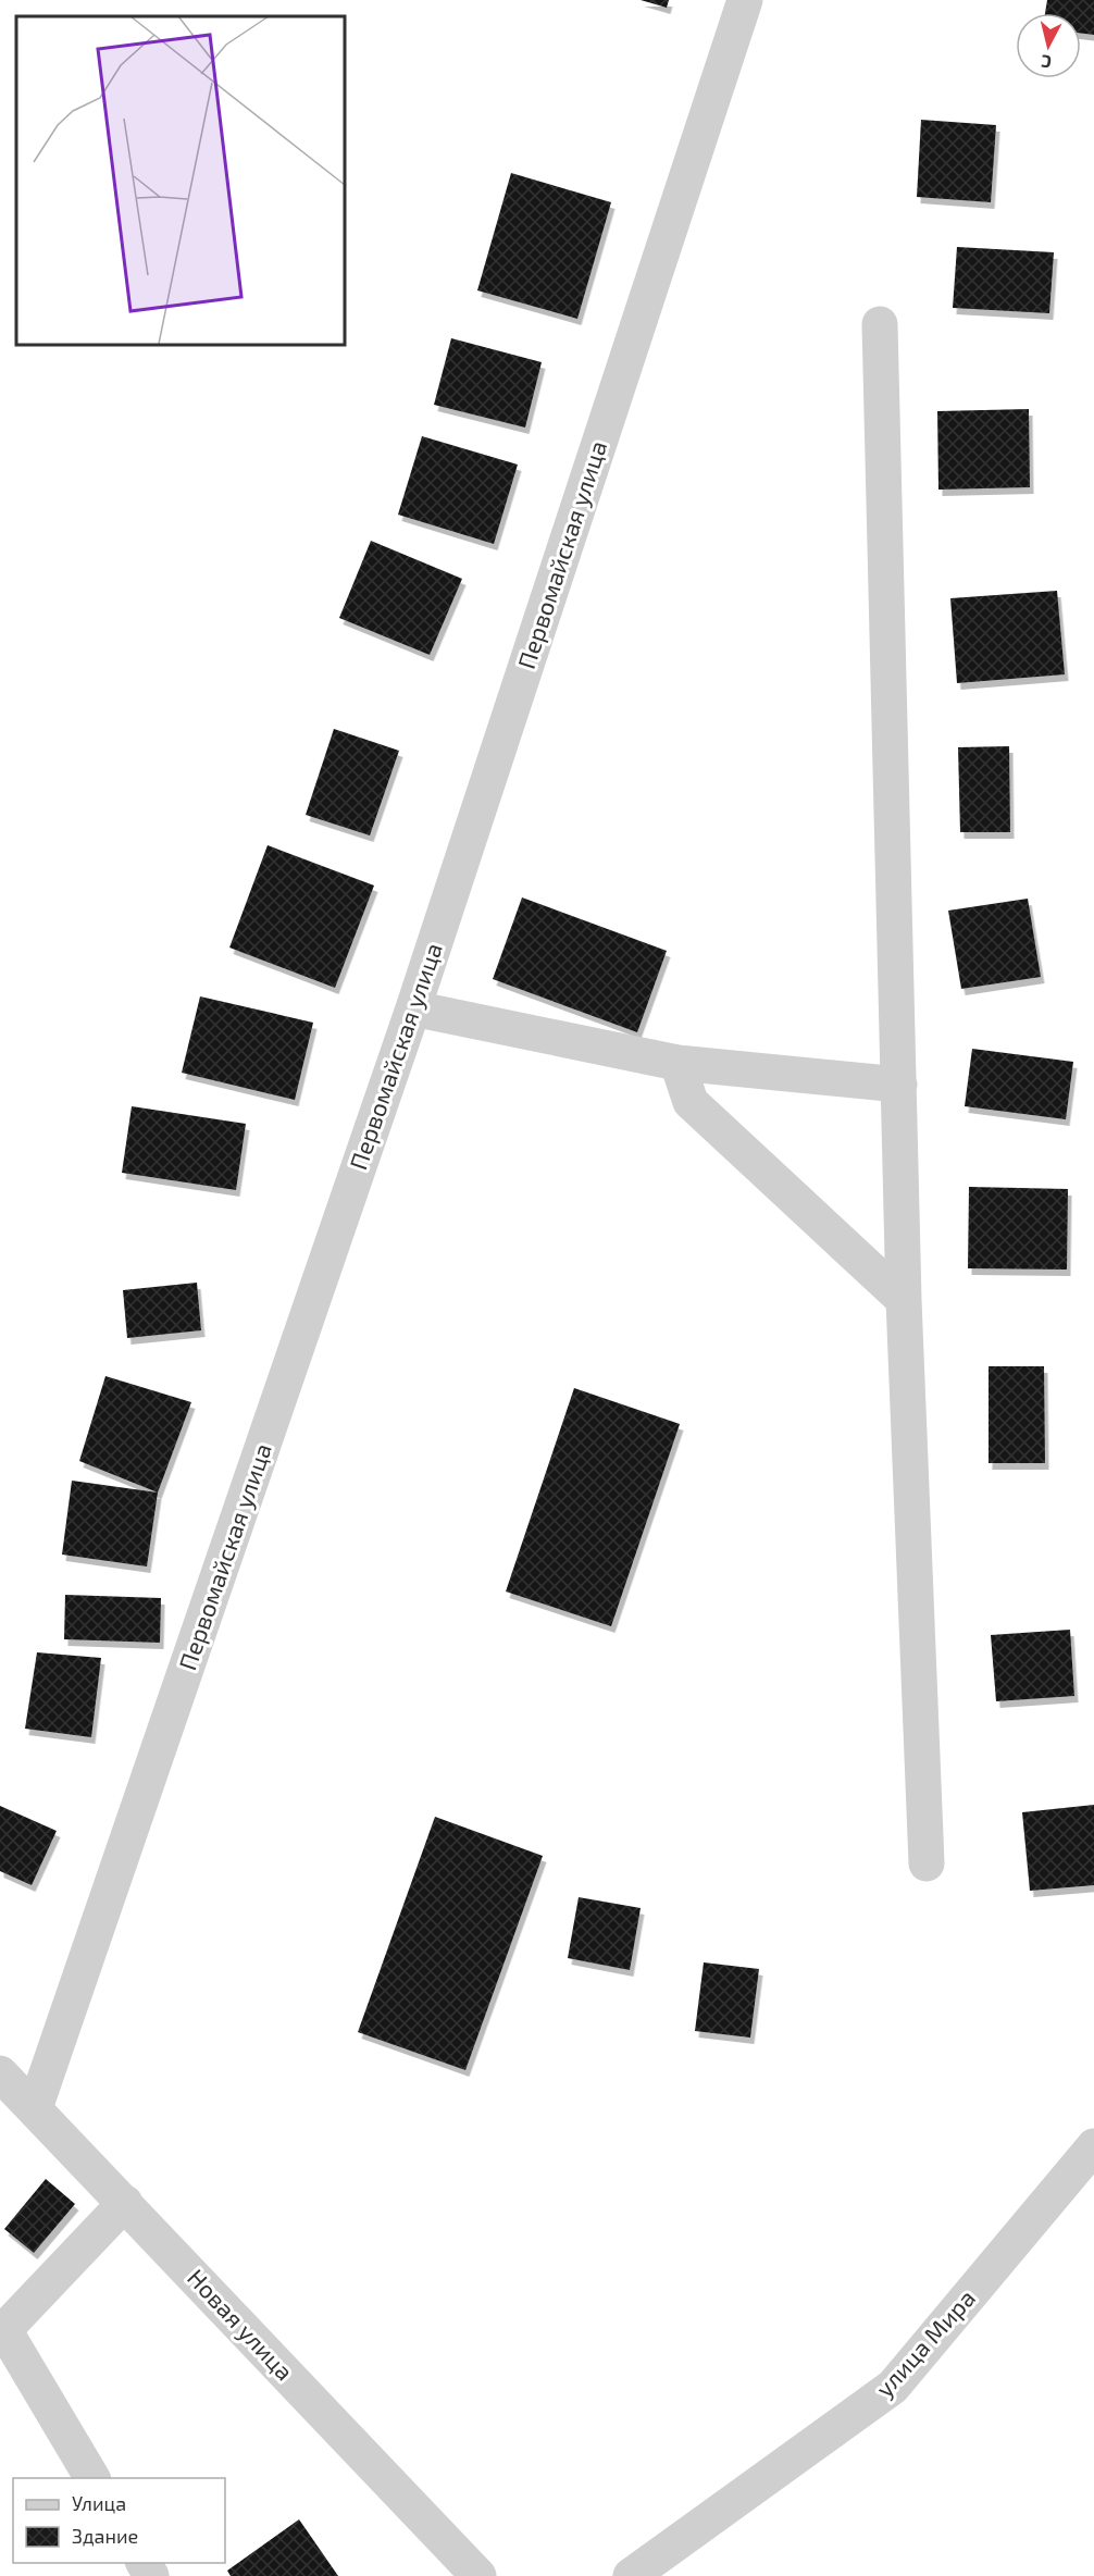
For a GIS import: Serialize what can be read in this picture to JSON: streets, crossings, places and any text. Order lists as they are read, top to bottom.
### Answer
{
  "streets": {
    "street": ["Первомайская улица", "Новая улица", "улица Мира"]
  },
  "crossings": [
    ["Первомайская улица", "Новая улица"]
  ],
  "legend": ["Улица", "Здание"],
  "north": "bottom"
}
